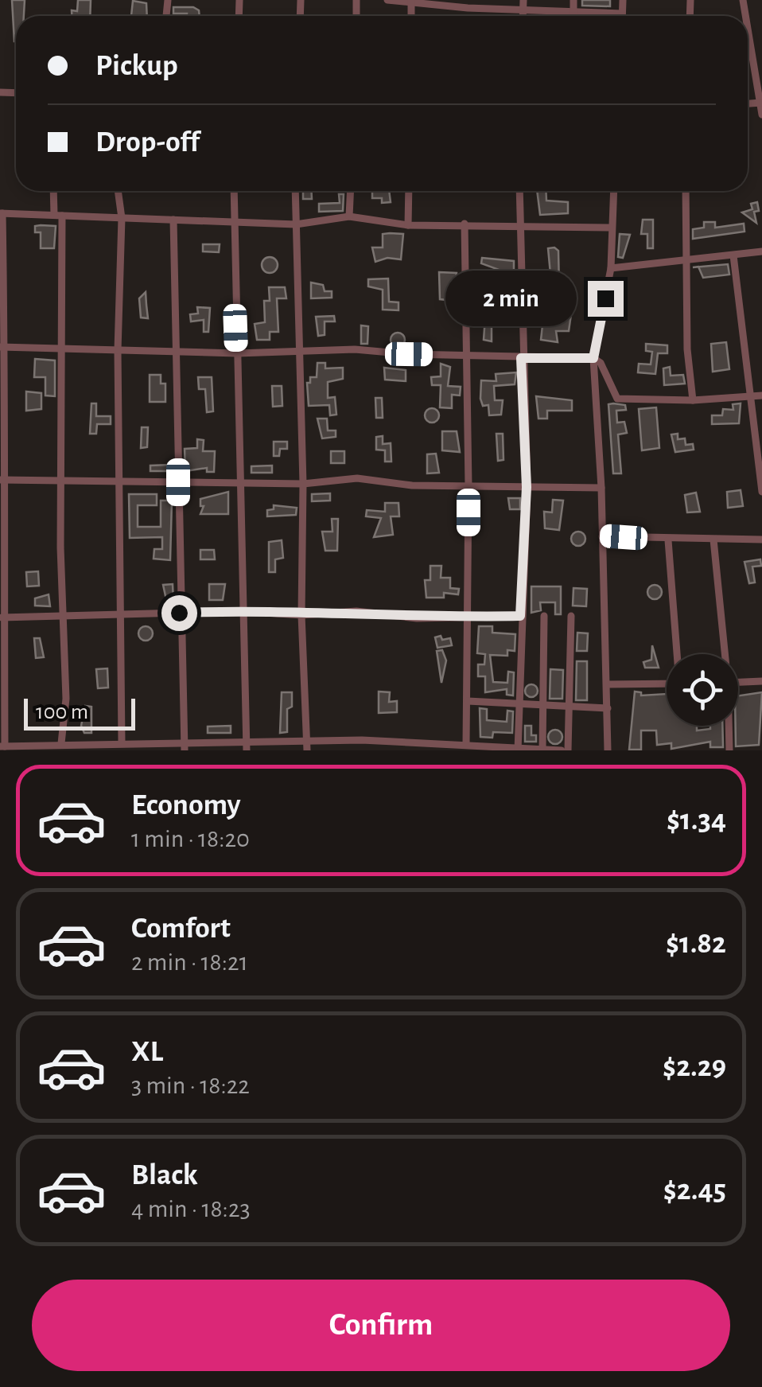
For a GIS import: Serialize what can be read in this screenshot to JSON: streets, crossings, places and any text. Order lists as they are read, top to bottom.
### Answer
{
  "scale_bar": "100 m",
  "page": {
    "banner": ["Pickup", "Drop-off"],
    "bubble": "2 min",
    "scale": "100 m",
    "list": [
      {
        "name": "Economy",
        "note": "1 min · 18:20",
        "value": "$1.34"
      },
      {
        "name": "Comfort",
        "note": "2 min · 18:21",
        "value": "$1.82"
      },
      {
        "name": "XL",
        "note": "3 min · 18:22",
        "value": "$2.29"
      },
      {
        "name": "Black",
        "note": "4 min · 18:23",
        "value": "$2.45"
      }
    ],
    "buttons": "Confirm"
  }
}
